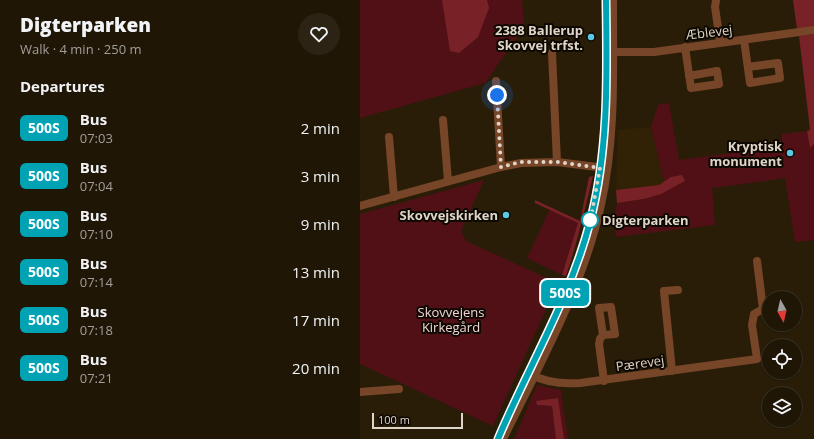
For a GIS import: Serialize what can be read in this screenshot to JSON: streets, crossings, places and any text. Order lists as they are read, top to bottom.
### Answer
{
  "streets": {
    "street": ["Æblevej", "Pærevej"]
  },
  "parks": ["Skovvejens Kirkegård"],
  "places": [
    "2388 Ballerup Skovvej trfst.",
    "Kryptisk monument",
    "Skovvejskirken",
    "Digterparken"
  ],
  "lines": ["bus line 500S"],
  "scale_bar": "100 m",
  "north": "bottom",
  "page": {
    "heading": [
      ["Digterparken", "Walk · 4 min · 250 m"],
      "Departures"
    ],
    "on_map": "500S",
    "list": [
      {
        "mark": "500S",
        "name": "Bus",
        "note": "07:03",
        "value": "2 min"
      },
      {
        "mark": "500S",
        "name": "Bus",
        "note": "07:04",
        "value": "3 min"
      },
      {
        "mark": "500S",
        "name": "Bus",
        "note": "07:10",
        "value": "9 min"
      },
      {
        "mark": "500S",
        "name": "Bus",
        "note": "07:14",
        "value": "13 min"
      },
      {
        "mark": "500S",
        "name": "Bus",
        "note": "07:18",
        "value": "17 min"
      },
      {
        "mark": "500S",
        "name": "Bus",
        "note": "07:21",
        "value": "20 min"
      }
    ],
    "scale": "100 m"
  }
}
